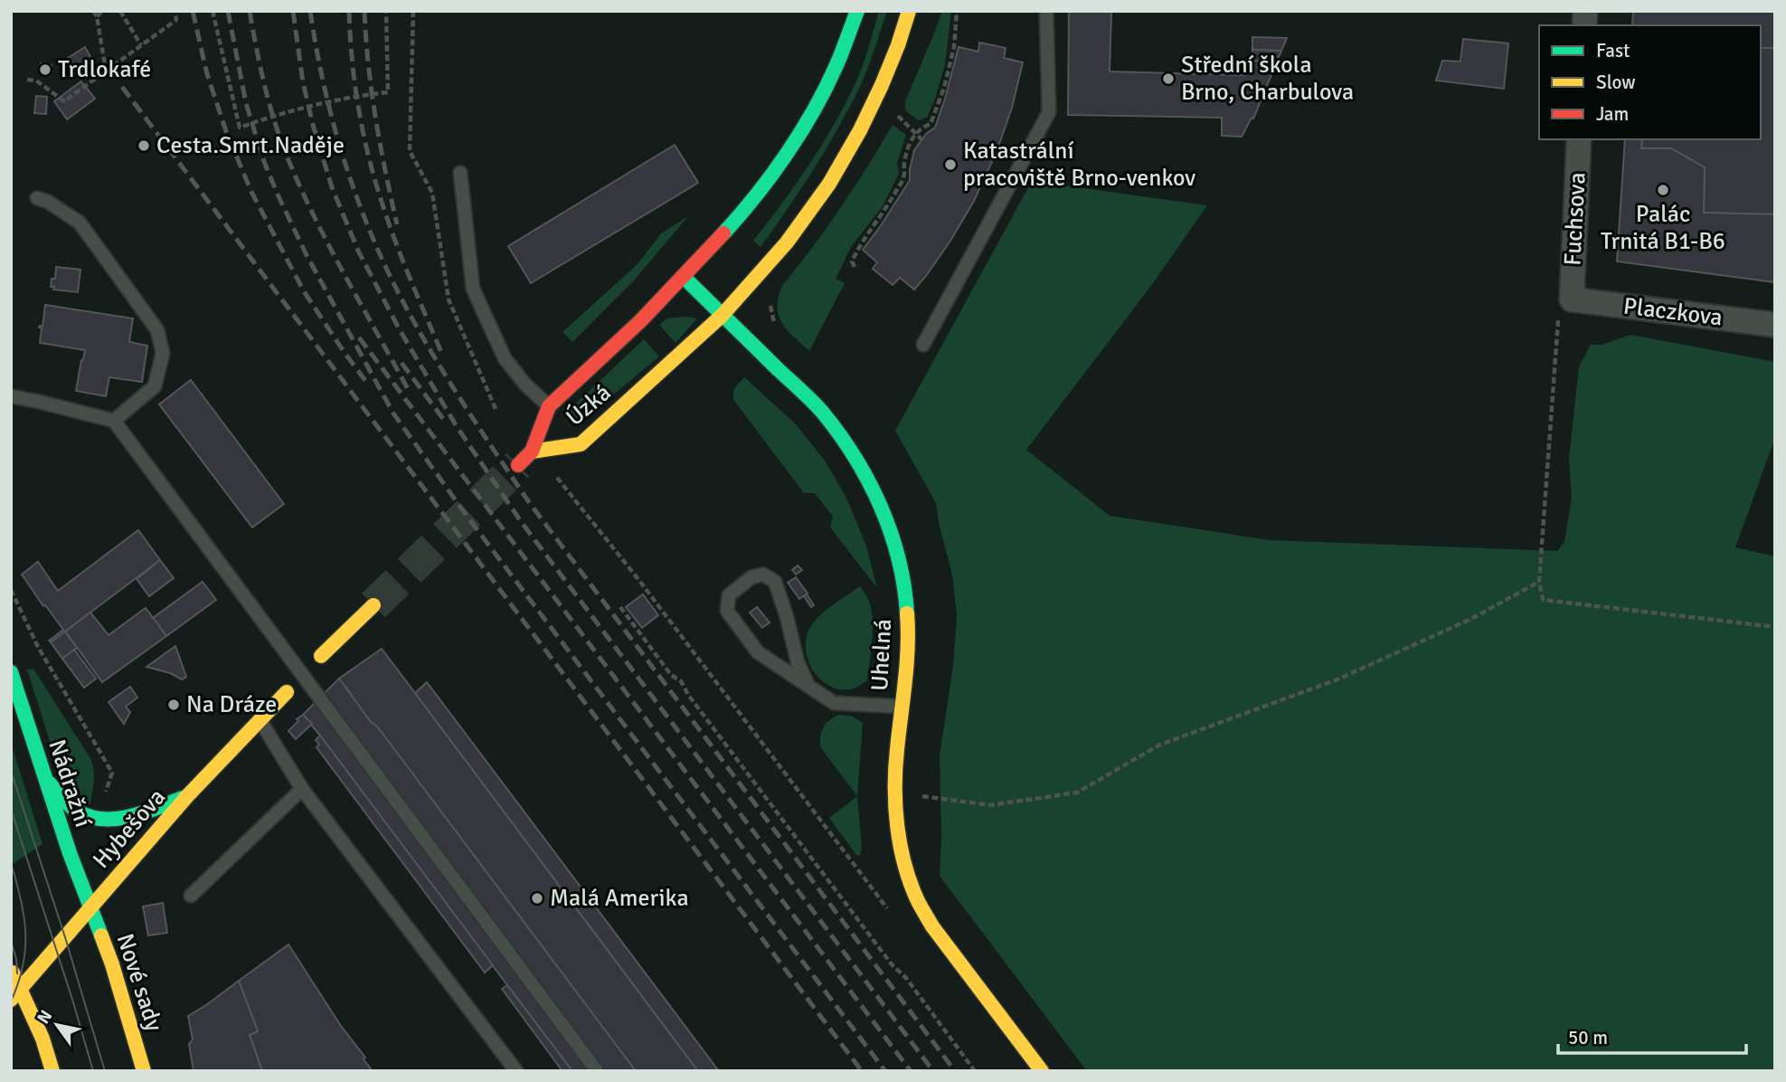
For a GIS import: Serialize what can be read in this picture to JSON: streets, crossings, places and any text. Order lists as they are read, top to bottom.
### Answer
{
  "streets": {
    "main road": [
      "Úzká",
      "Uhelná",
      "Nádražní",
      "Hybešova",
      "Nové sady"
    ],
    "street": ["Fuchsova", "Placzkova"]
  },
  "crossings": [
    ["Fuchsova", "Placzkova"],
    ["Úzká", "Uhelná"],
    ["Nádražní", "Hybešova"],
    ["Nádražní", "Nové sady"],
    ["Hybešova", "Nové sady"]
  ],
  "places": [
    "Trdlokafé",
    "Střední škola Brno, Charbulova",
    "Cesta.Smrt.Naděje",
    "Katastrální pracoviště Brno-venkov",
    "Palác Trnitá B1-B6",
    "Na Dráze",
    "Malá Amerika"
  ],
  "legend": ["Fast", "Slow", "Jam"],
  "scale_bar": "50 m",
  "north": "top left"
}
